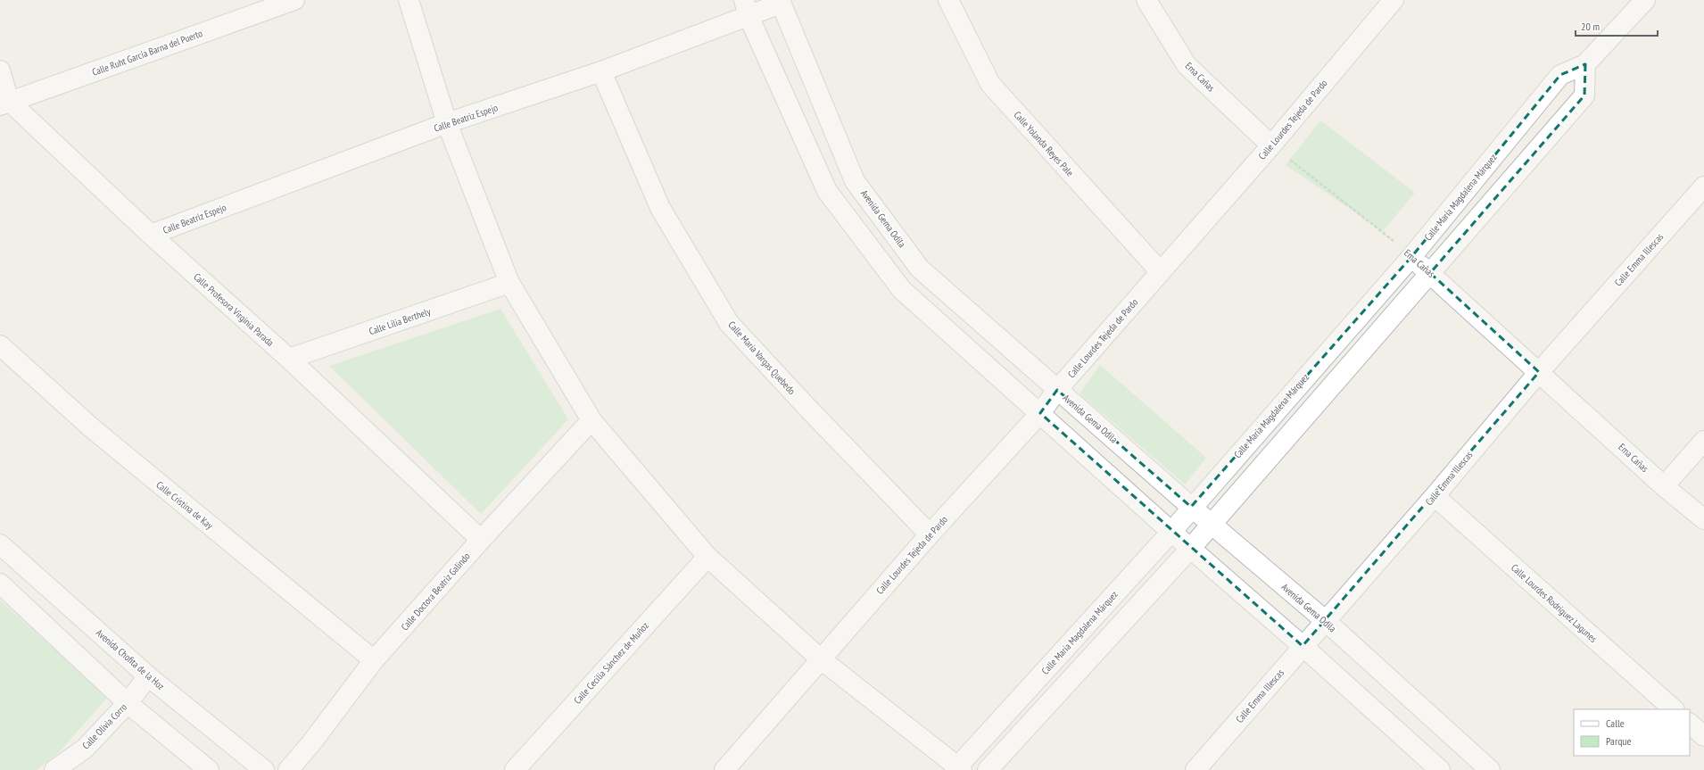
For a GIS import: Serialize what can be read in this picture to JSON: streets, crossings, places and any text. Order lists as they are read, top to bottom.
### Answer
{
  "streets": {
    "street": [
      "Calle Ruht García Barna del Puerto",
      "Ema Cañas",
      "Calle Beatriz Espejo",
      "Calle Lourdes Tejeda de Pardo",
      "Calle Yolanda Reyes Pale",
      "Calle María Magdalena Márquez",
      "Avenida Gema Odila",
      "Calle Emma Illescas",
      "Calle Profesora Virginia Parada",
      "Calle Lilia Berthely",
      "Calle María Vargas Quebedo",
      "Calle Cristina de Kay",
      "Calle Doctora Beatriz Galindo",
      "Calle Lourdes Rodríguez Lagunes",
      "Avenida Chofita de la Hoz",
      "Calle Cecilia Sánchez de Muñoz",
      "Calle Olivia Corro"
    ]
  },
  "crossings": [
    ["Calle Ruht García Barna del Puerto", "Calle Profesora Virginia Parada"],
    ["Ema Cañas", "Calle Lourdes Tejeda de Pardo"],
    ["Ema Cañas", "Calle María Magdalena Márquez"],
    ["Ema Cañas", "Calle Emma Illescas"],
    ["Calle Beatriz Espejo", "Avenida Gema Odila"],
    ["Calle Beatriz Espejo", "Calle Profesora Virginia Parada"],
    ["Calle Beatriz Espejo", "Calle María Vargas Quebedo"],
    ["Calle Lourdes Tejeda de Pardo", "Calle Yolanda Reyes Pale"],
    ["Calle Lourdes Tejeda de Pardo", "Avenida Gema Odila"],
    ["Calle Lourdes Tejeda de Pardo", "Calle María Vargas Quebedo"],
    ["Calle María Magdalena Márquez", "Avenida Gema Odila"],
    ["Avenida Gema Odila", "Calle Emma Illescas"],
    ["Calle Emma Illescas", "Calle Lourdes Rodríguez Lagunes"],
    ["Calle Profesora Virginia Parada", "Calle Lilia Berthely"],
    ["Calle Profesora Virginia Parada", "Calle Doctora Beatriz Galindo"],
    ["Calle Cristina de Kay", "Calle Doctora Beatriz Galindo"],
    ["Avenida Chofita de la Hoz", "Calle Olivia Corro"]
  ],
  "legend": ["Calle", "Parque"],
  "scale_bar": "20 m"
}
